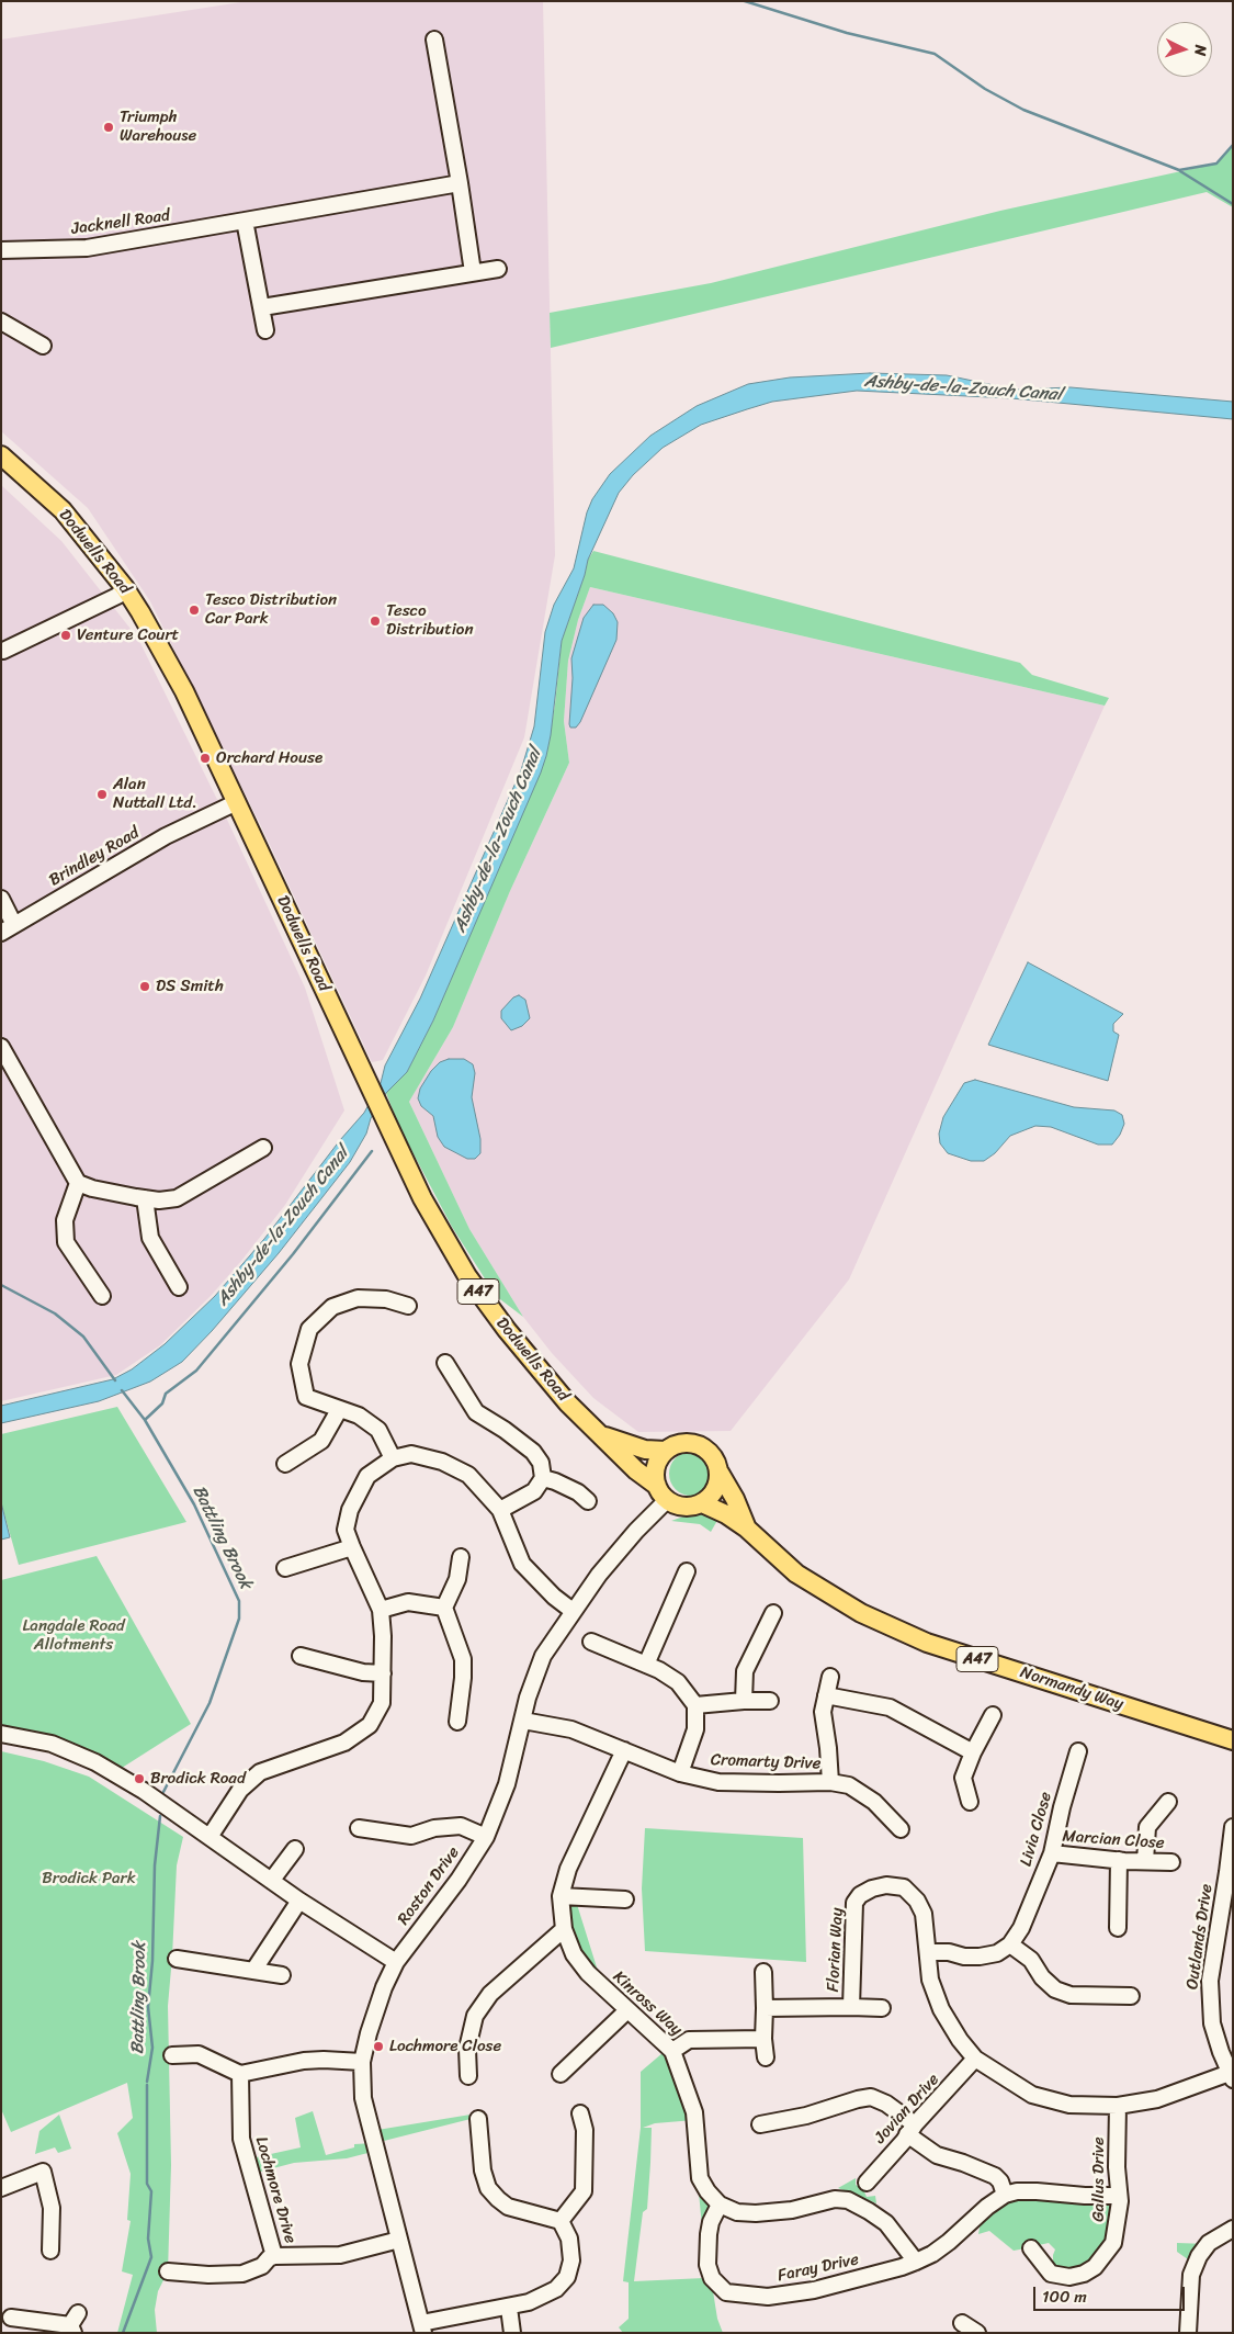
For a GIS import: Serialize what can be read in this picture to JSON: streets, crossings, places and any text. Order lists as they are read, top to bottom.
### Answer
{
  "streets": {
    "main road": ["Dodwells Road", "A47", "Normandy Way"],
    "street": [
      "Jacknell Road",
      "Brindley Road",
      "Cromarty Drive",
      "Livia Close",
      "Marcian Close",
      "Roston Drive",
      "Outlands Drive",
      "Florian Way",
      "Kinross Way",
      "Jovian Drive",
      "Gallus Drive",
      "Lochmore Drive",
      "Faray Drive"
    ]
  },
  "crossings": [
    ["Dodwells Road", "Brindley Road"],
    ["Dodwells Road", "Normandy Way"],
    ["Dodwells Road", "Roston Drive"],
    ["Normandy Way", "Roston Drive"],
    ["Cromarty Drive", "Roston Drive"],
    ["Cromarty Drive", "Kinross Way"],
    ["Livia Close", "Marcian Close"],
    ["Roston Drive", "Lochmore Drive"],
    ["Outlands Drive", "Florian Way"],
    ["Florian Way", "Jovian Drive"],
    ["Florian Way", "Gallus Drive"],
    ["Kinross Way", "Faray Drive"]
  ],
  "water": ["Ashby-de-la-Zouch Canal", "Battling Brook"],
  "parks": ["Langdale Road Allotments", "Brodick Park"],
  "places": [
    "Triumph Warehouse",
    "Tesco Distribution Car Park",
    "Tesco Distribution",
    "Venture Court",
    "Orchard House",
    "Alan Nuttall Ltd.",
    "DS Smith",
    "Brodick Road",
    "Lochmore Close"
  ],
  "scale_bar": "100 m",
  "north": "right"
}
